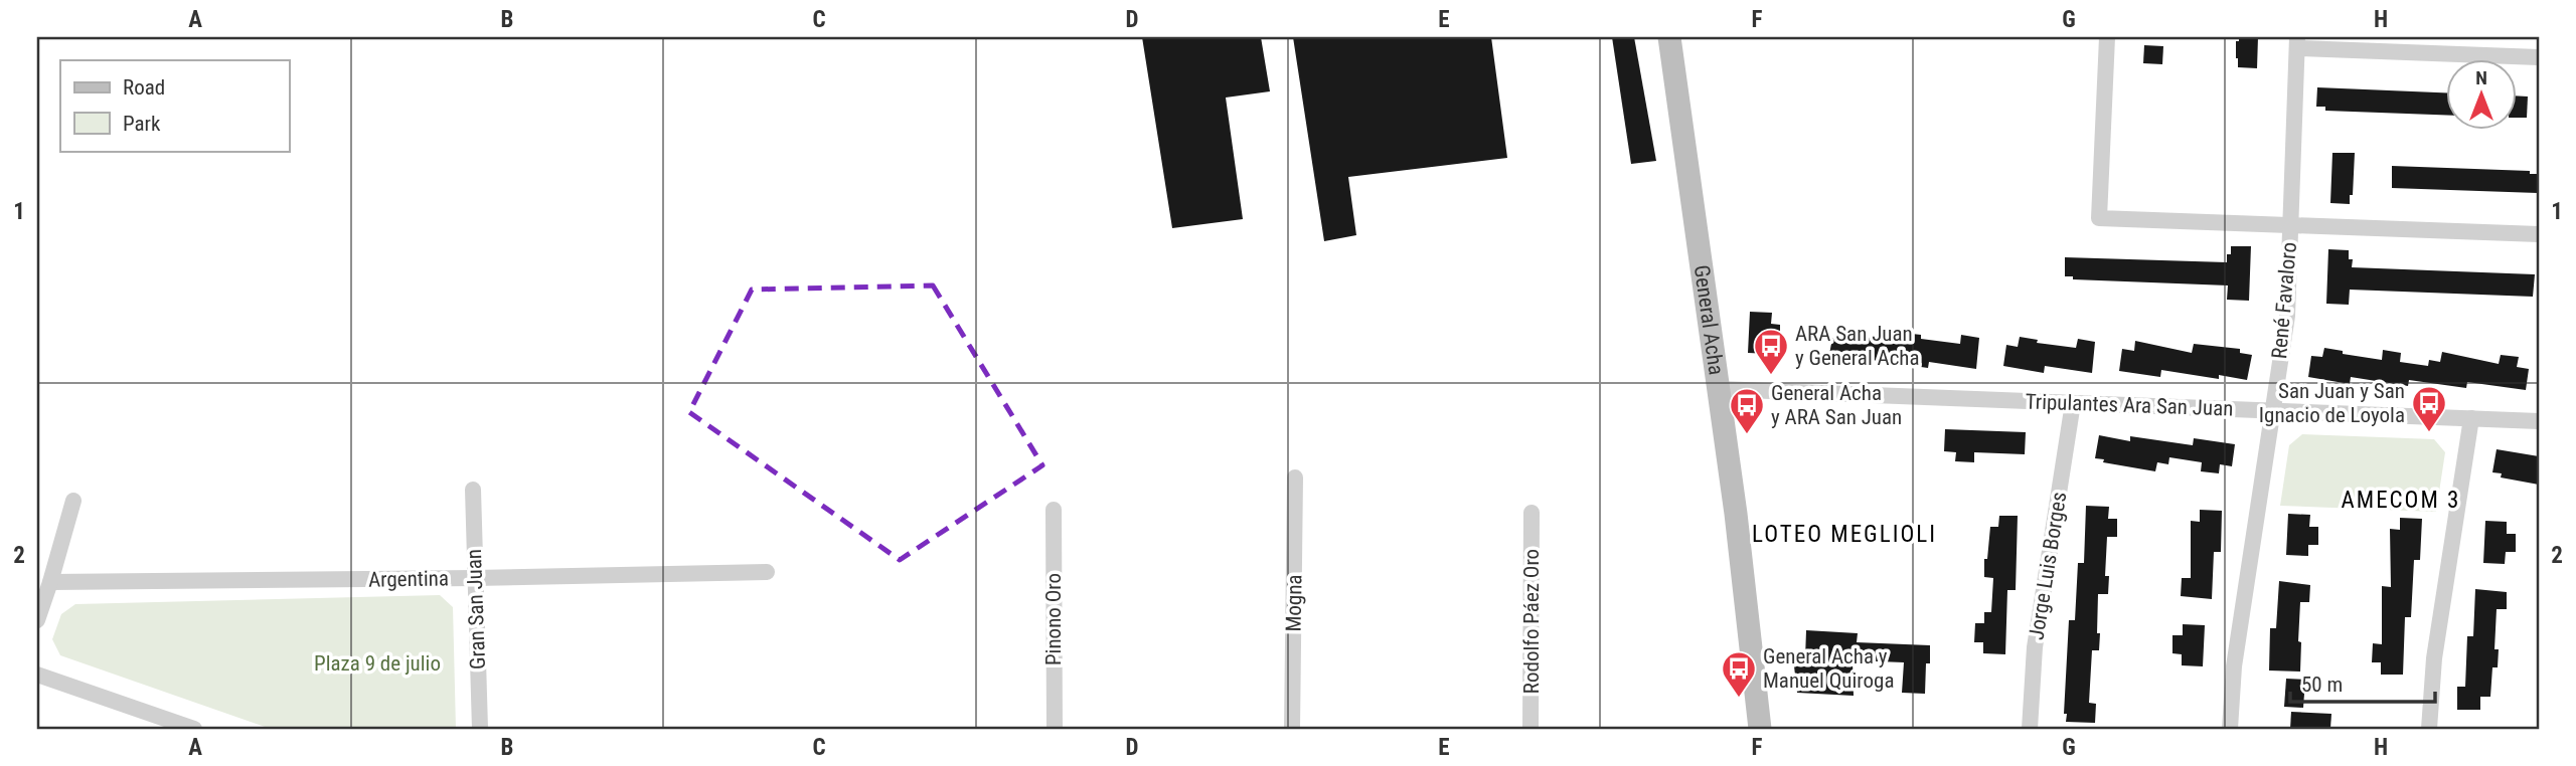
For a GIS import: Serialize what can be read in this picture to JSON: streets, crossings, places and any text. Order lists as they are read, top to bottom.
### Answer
{
  "streets": {
    "main road": ["General Acha"],
    "street": [
      "René Favaloro",
      "Tripulantes Ara San Juan",
      "Jorge Luis Borges",
      "Argentina",
      "Mogna",
      "Gran San Juan",
      "Pinono Oro",
      "Rodolfo Páez Oro"
    ]
  },
  "crossings": [
    ["René Favaloro", "Tripulantes Ara San Juan"],
    ["General Acha", "Tripulantes Ara San Juan"],
    ["Tripulantes Ara San Juan", "Jorge Luis Borges"],
    ["Argentina", "Gran San Juan"]
  ],
  "districts": ["AMECOM 3", "LOTEO MEGLIOLI"],
  "parks": ["Plaza 9 de julio"],
  "places": {
    "bus stop": [
      "ARA San Juan y General Acha",
      "San Juan y San Ignacio de Loyola",
      "General Acha y ARA San Juan",
      "General Acha y Manuel Quiroga"
    ]
  },
  "legend": ["Road", "Park"],
  "scale_bar": "50 m",
  "north": "top",
  "grid": {
    "columns": [
      "A",
      "B",
      "C",
      "D",
      "E",
      "F",
      "G",
      "H"
    ],
    "rows": ["1", "2"]
  }
}
